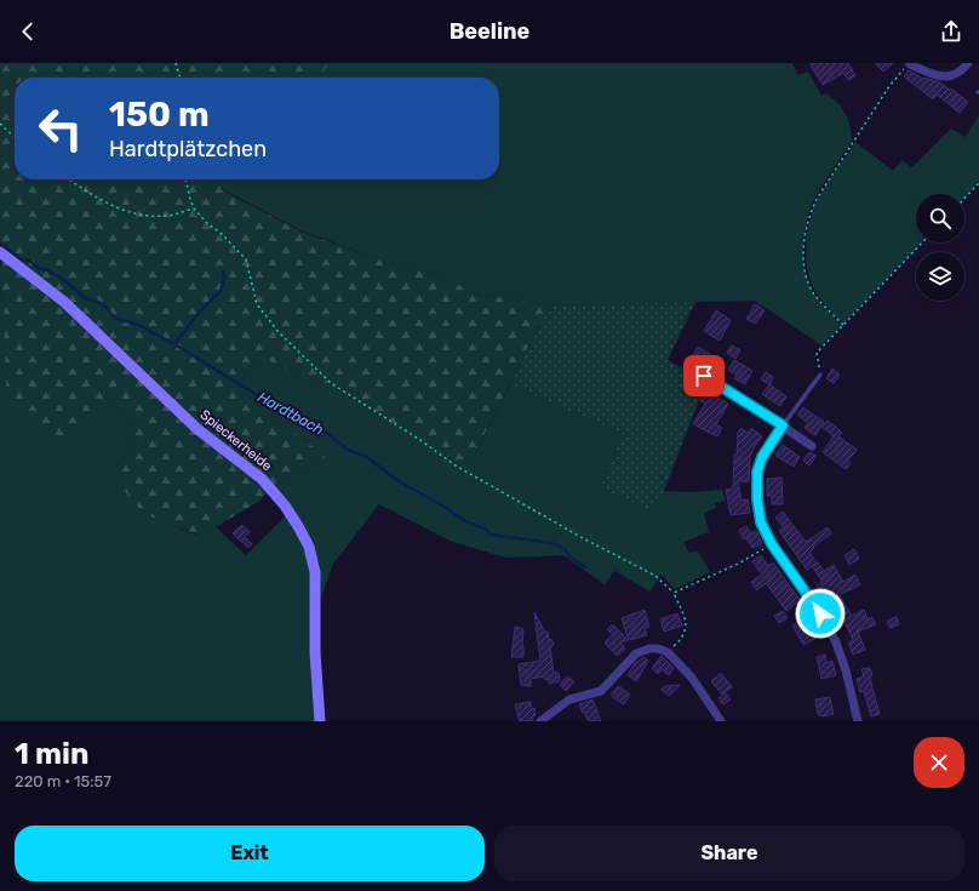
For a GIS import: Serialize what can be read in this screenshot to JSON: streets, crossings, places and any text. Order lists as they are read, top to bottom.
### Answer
{
  "streets": {
    "main road": ["Spieckerheide"]
  },
  "water": ["Hardtbach"],
  "page": {
    "header": "Beeline",
    "turn": ["150 m", "Hardtplätzchen"],
    "heading": ["1 min", "220 m · 15:57"],
    "buttons": ["Exit", "Share"]
  }
}
